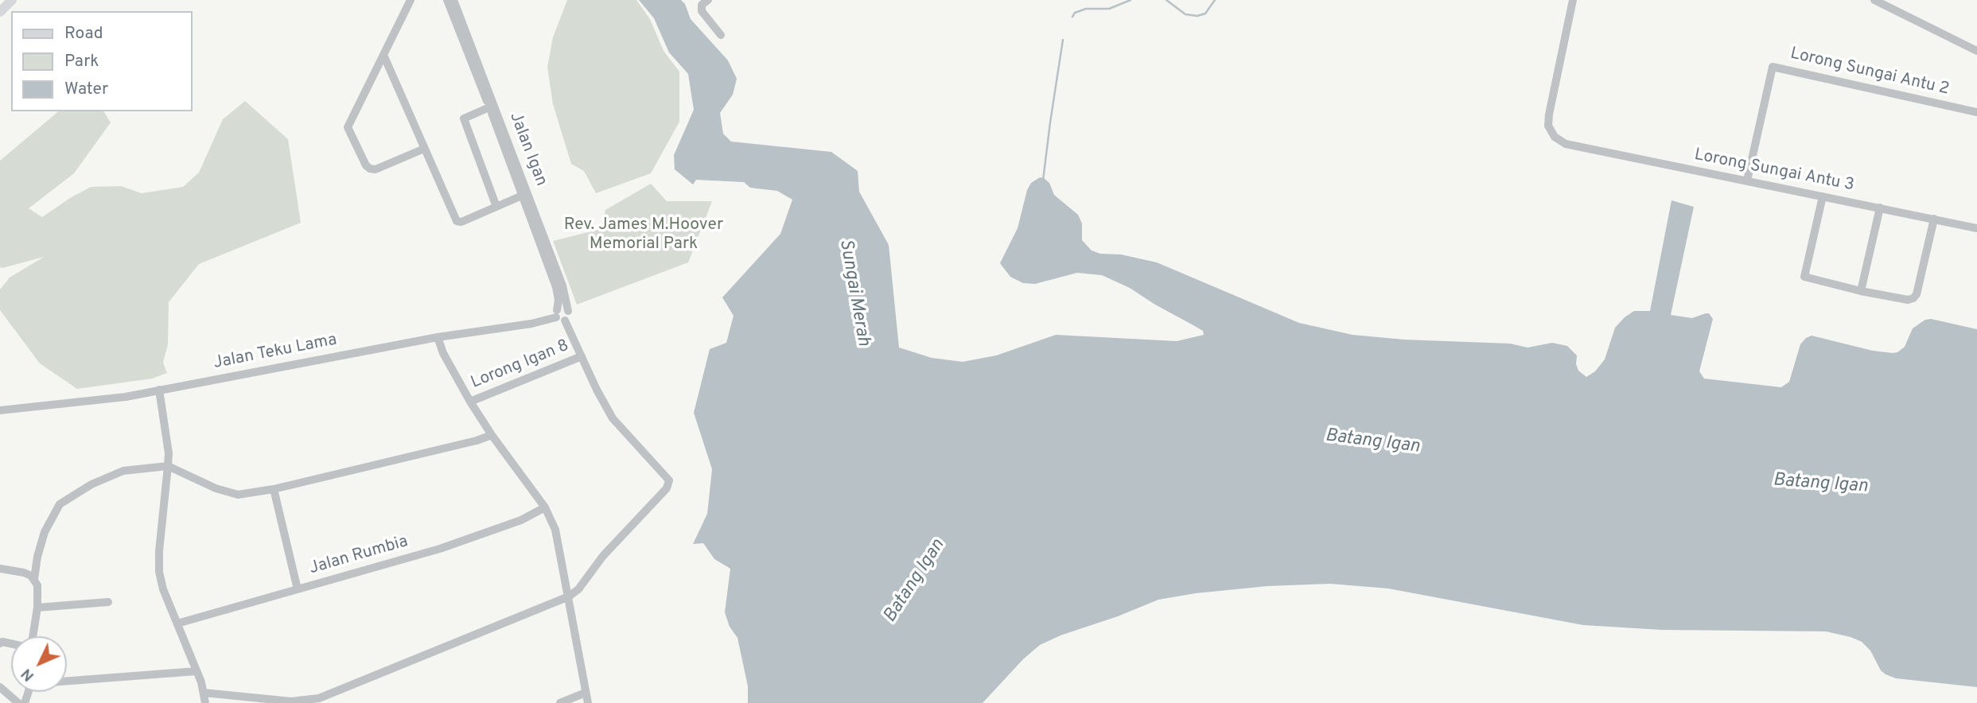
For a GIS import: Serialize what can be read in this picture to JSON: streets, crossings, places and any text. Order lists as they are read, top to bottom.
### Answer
{
  "streets": {
    "street": [
      "Lorong Sungai Antu 2",
      "Jalan Igan",
      "Lorong Sungai Antu 3",
      "Jalan Teku Lama",
      "Lorong Igan 8",
      "Jalan Rumbia"
    ]
  },
  "crossings": [
    ["Lorong Sungai Antu 2", "Lorong Sungai Antu 3"],
    ["Jalan Igan", "Jalan Teku Lama"]
  ],
  "water": ["Sungai Merah", "Batang Igan"],
  "parks": ["Rev. James M.Hoover Memorial Park"],
  "legend": ["Road", "Park", "Water"],
  "north": "bottom left"
}
